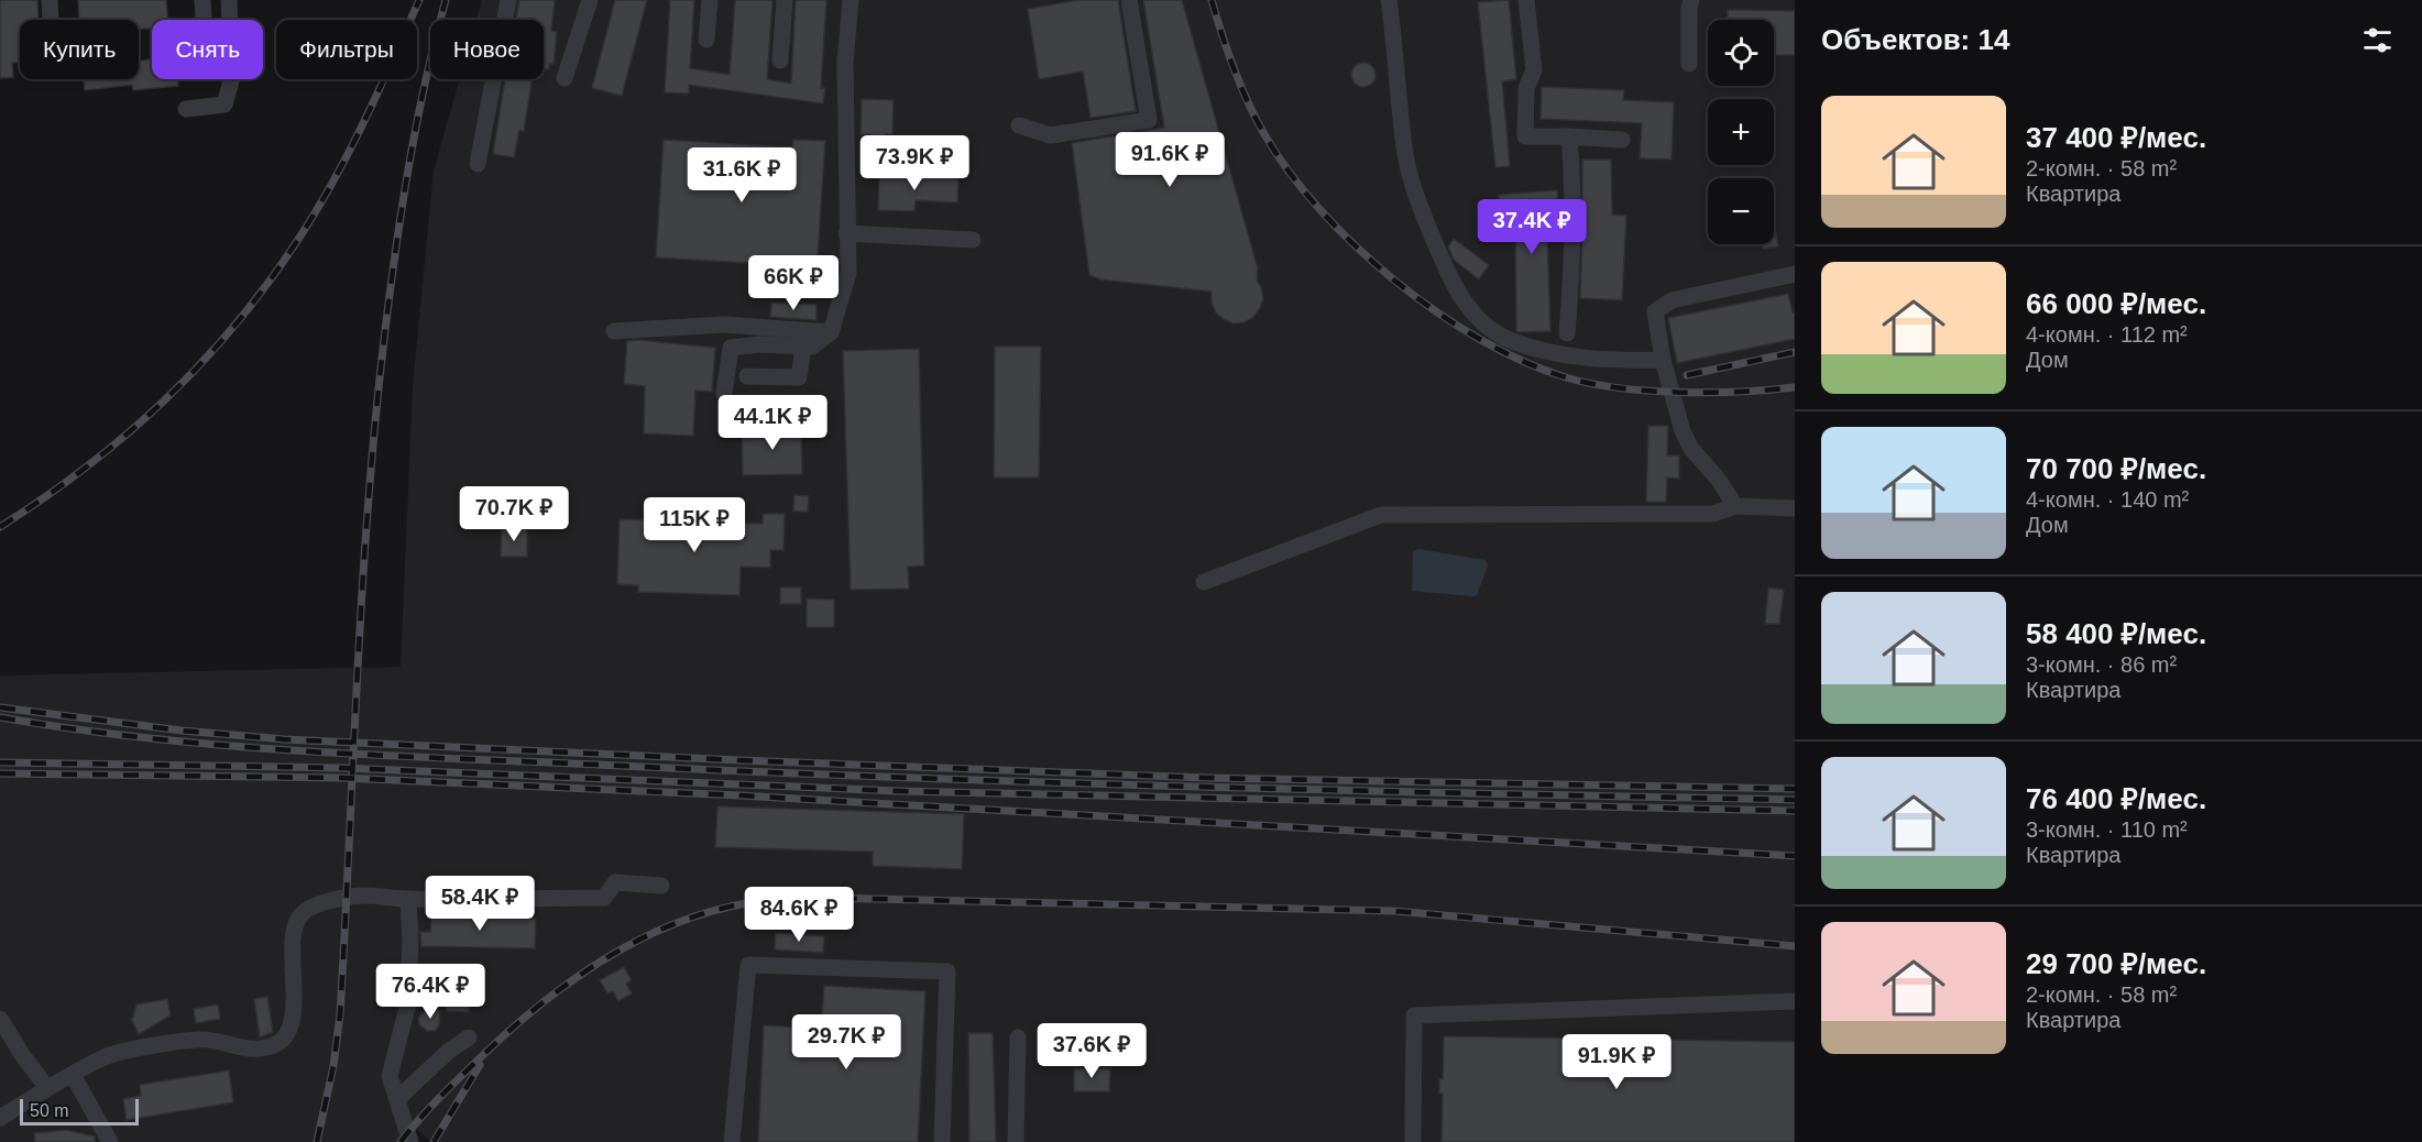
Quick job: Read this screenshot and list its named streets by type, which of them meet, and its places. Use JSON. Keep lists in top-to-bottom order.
{
  "scale_bar": "50 m",
  "page": {
    "heading": "Объектов: 14",
    "map_buttons": ["+", "−"],
    "chip": [
      "Купить",
      "Снять",
      "Фильтры",
      "Новое"
    ],
    "list": [
      {
        "name": "37 400 ₽/мес.",
        "note": "2-комн. · 58 m² · Квартира"
      },
      {
        "name": "66 000 ₽/мес.",
        "note": "4-комн. · 112 m² · Дом"
      },
      {
        "name": "70 700 ₽/мес.",
        "note": "4-комн. · 140 m² · Дом"
      },
      {
        "name": "58 400 ₽/мес.",
        "note": "3-комн. · 86 m² · Квартира"
      },
      {
        "name": "76 400 ₽/мес.",
        "note": "3-комн. · 110 m² · Квартира"
      },
      {
        "name": "29 700 ₽/мес.",
        "note": "2-комн. · 58 m² · Квартира"
      }
    ],
    "price": [
      "91.6K ₽",
      "73.9K ₽",
      "31.6K ₽",
      "37.4K ₽",
      "66K ₽",
      "44.1K ₽",
      "70.7K ₽",
      "115K ₽",
      "58.4K ₽",
      "84.6K ₽",
      "76.4K ₽",
      "29.7K ₽",
      "37.6K ₽",
      "91.9K ₽"
    ],
    "scale": "50 m"
  }
}
